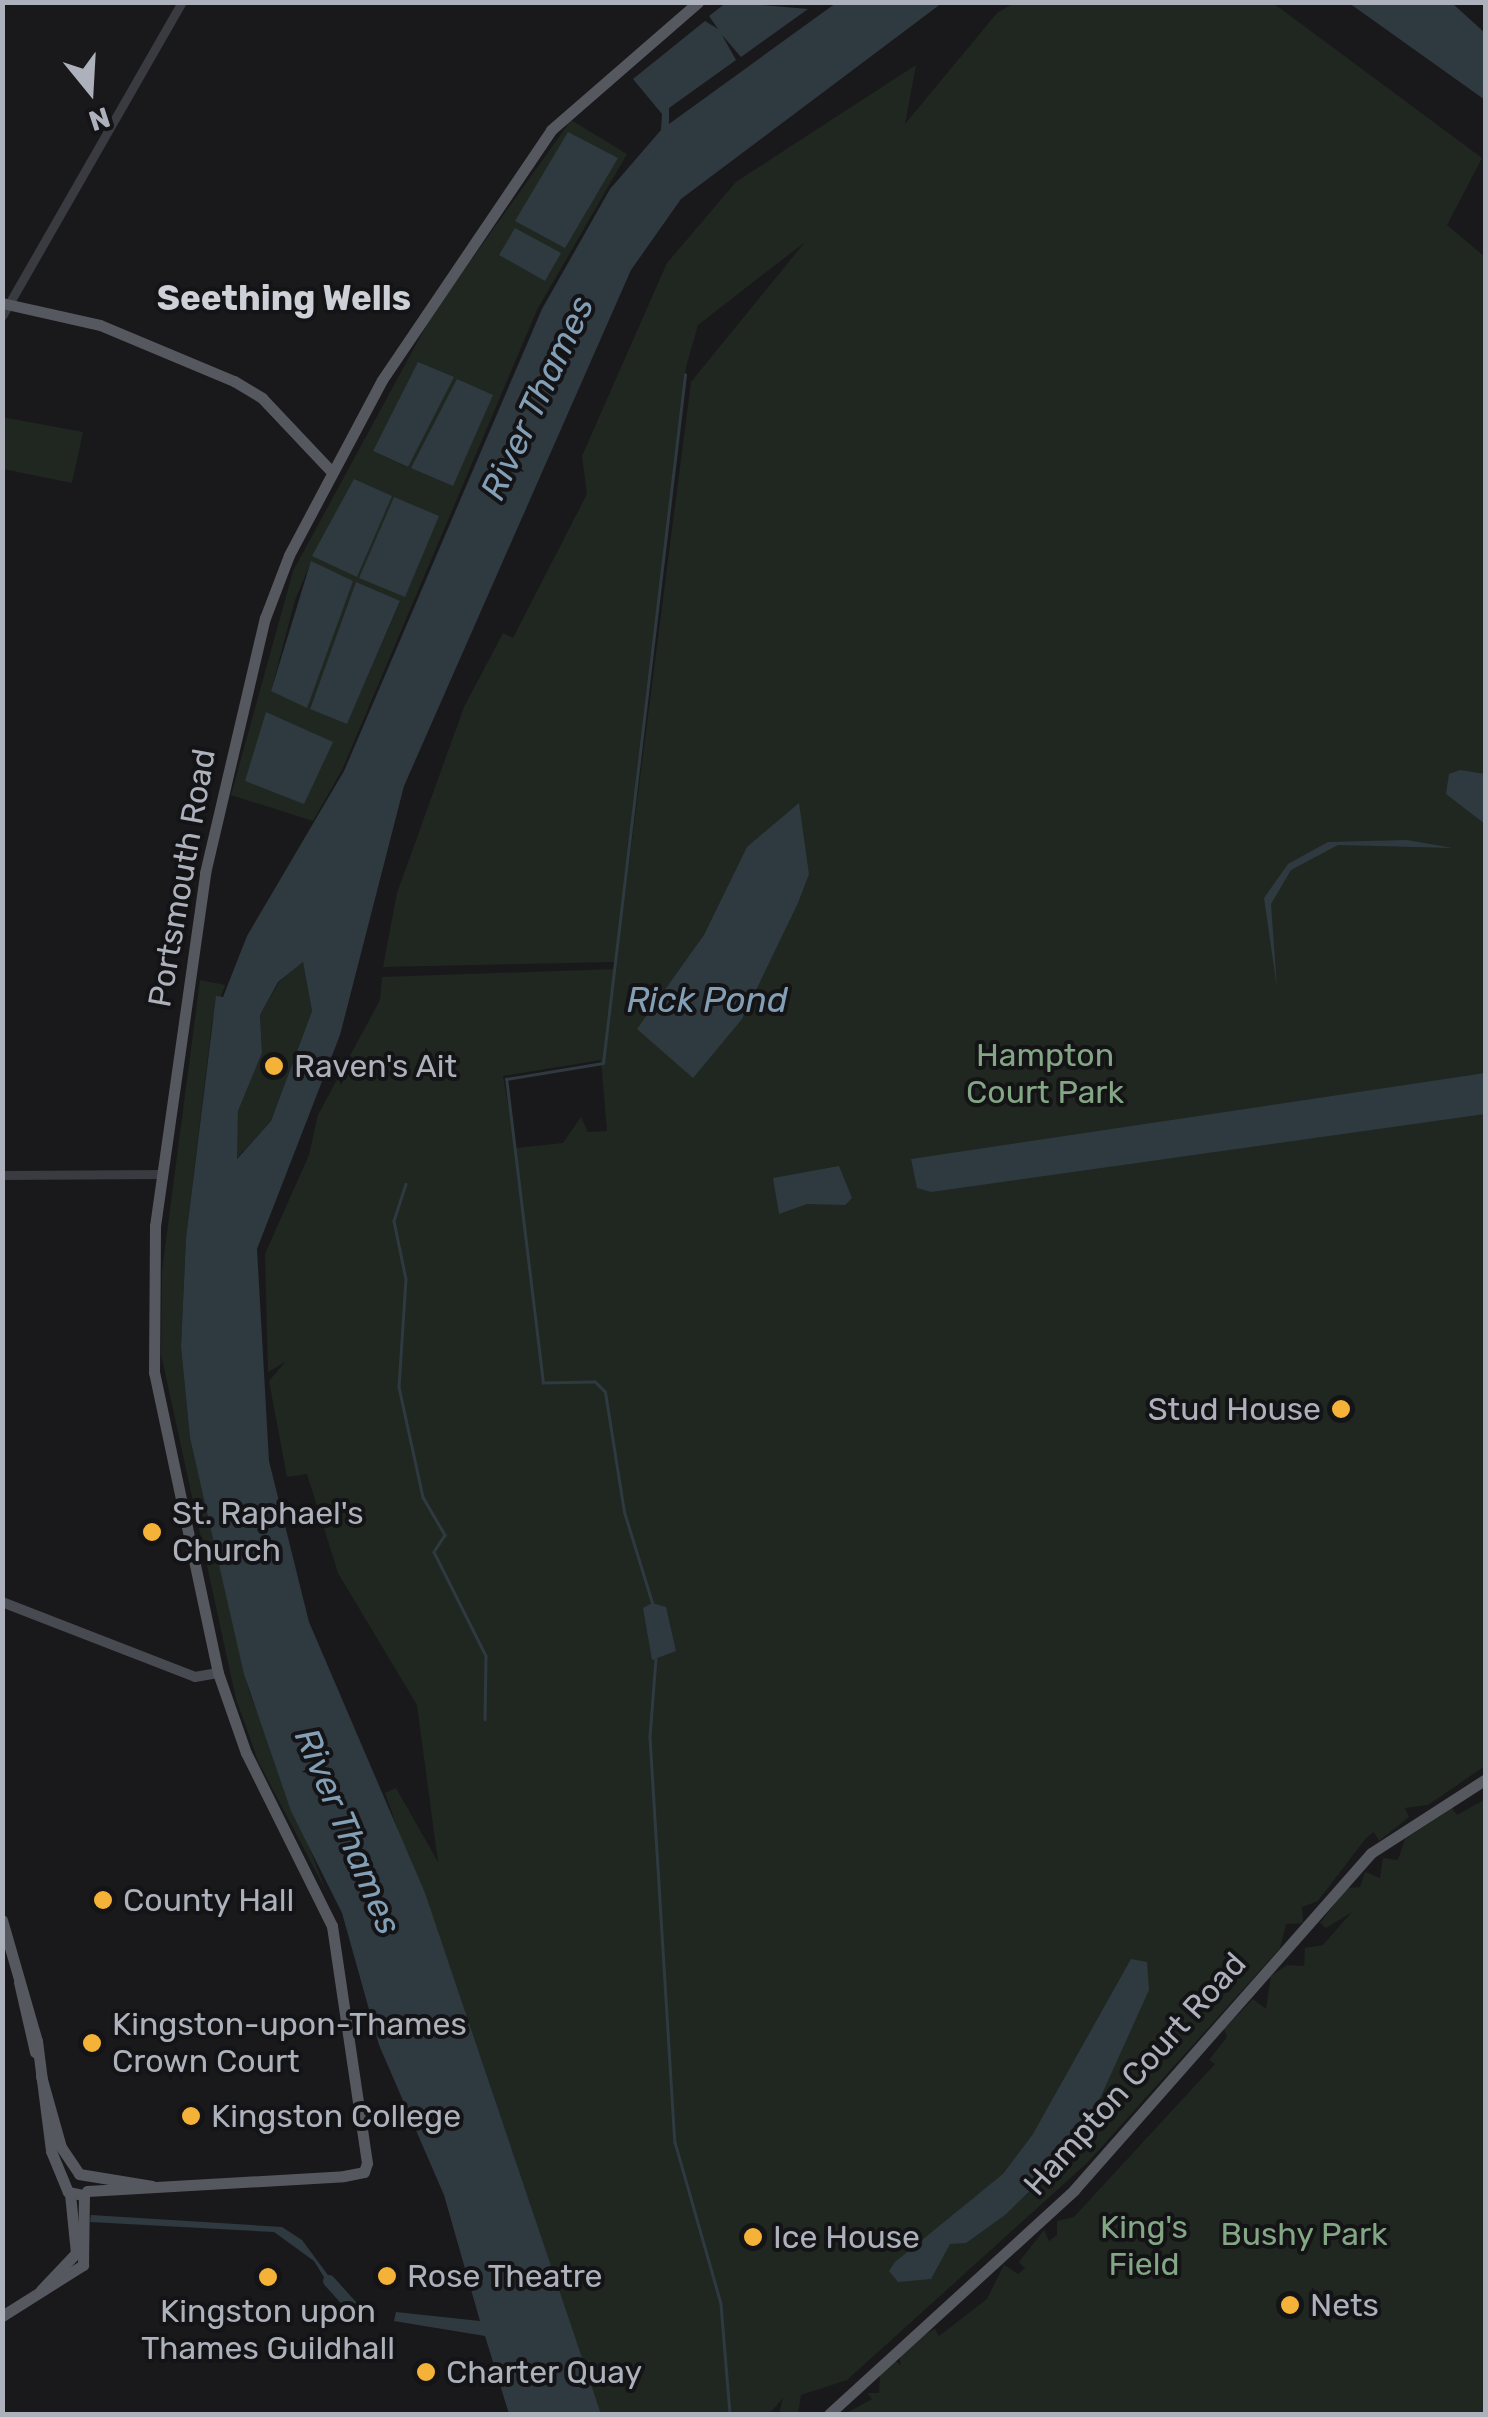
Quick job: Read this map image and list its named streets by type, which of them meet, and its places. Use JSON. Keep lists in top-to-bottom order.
{
  "streets": {
    "main road": ["Portsmouth Road", "Hampton Court Road"]
  },
  "districts": ["Seething Wells"],
  "water": ["River Thames", "Rick Pond"],
  "parks": ["Hampton Court Park", "King's Field", "Bushy Park"],
  "places": [
    "Raven's Ait",
    "Stud House",
    "St. Raphael's Church",
    "County Hall",
    "Kingston-upon-Thames Crown Court",
    "Kingston College",
    "Ice House",
    "Rose Theatre",
    "Kingston upon Thames Guildhall",
    "Nets",
    "Charter Quay"
  ],
  "north": "bottom"
}
